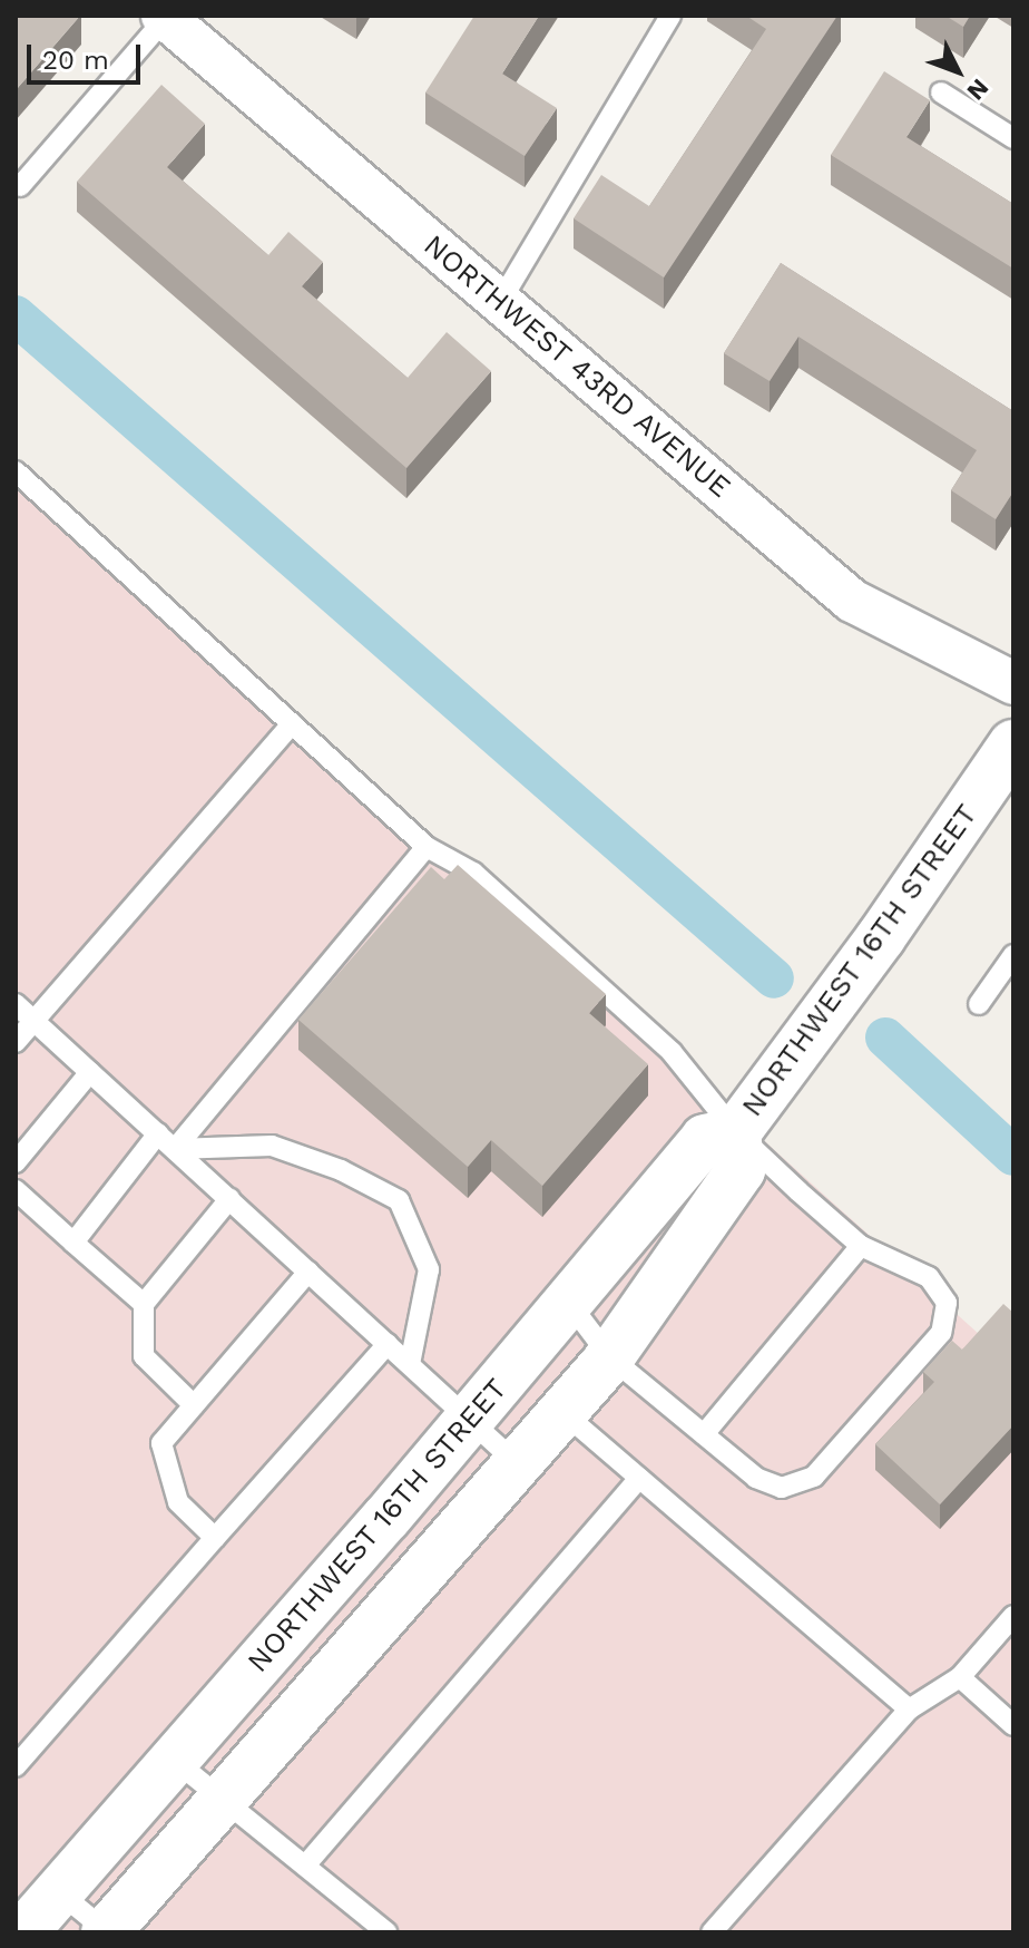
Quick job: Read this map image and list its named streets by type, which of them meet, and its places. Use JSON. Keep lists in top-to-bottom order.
{
  "streets": {
    "street": ["NORTHWEST 43RD AVENUE", "NORTHWEST 16TH STREET"]
  },
  "scale_bar": "20 m",
  "north": "bottom right"
}
